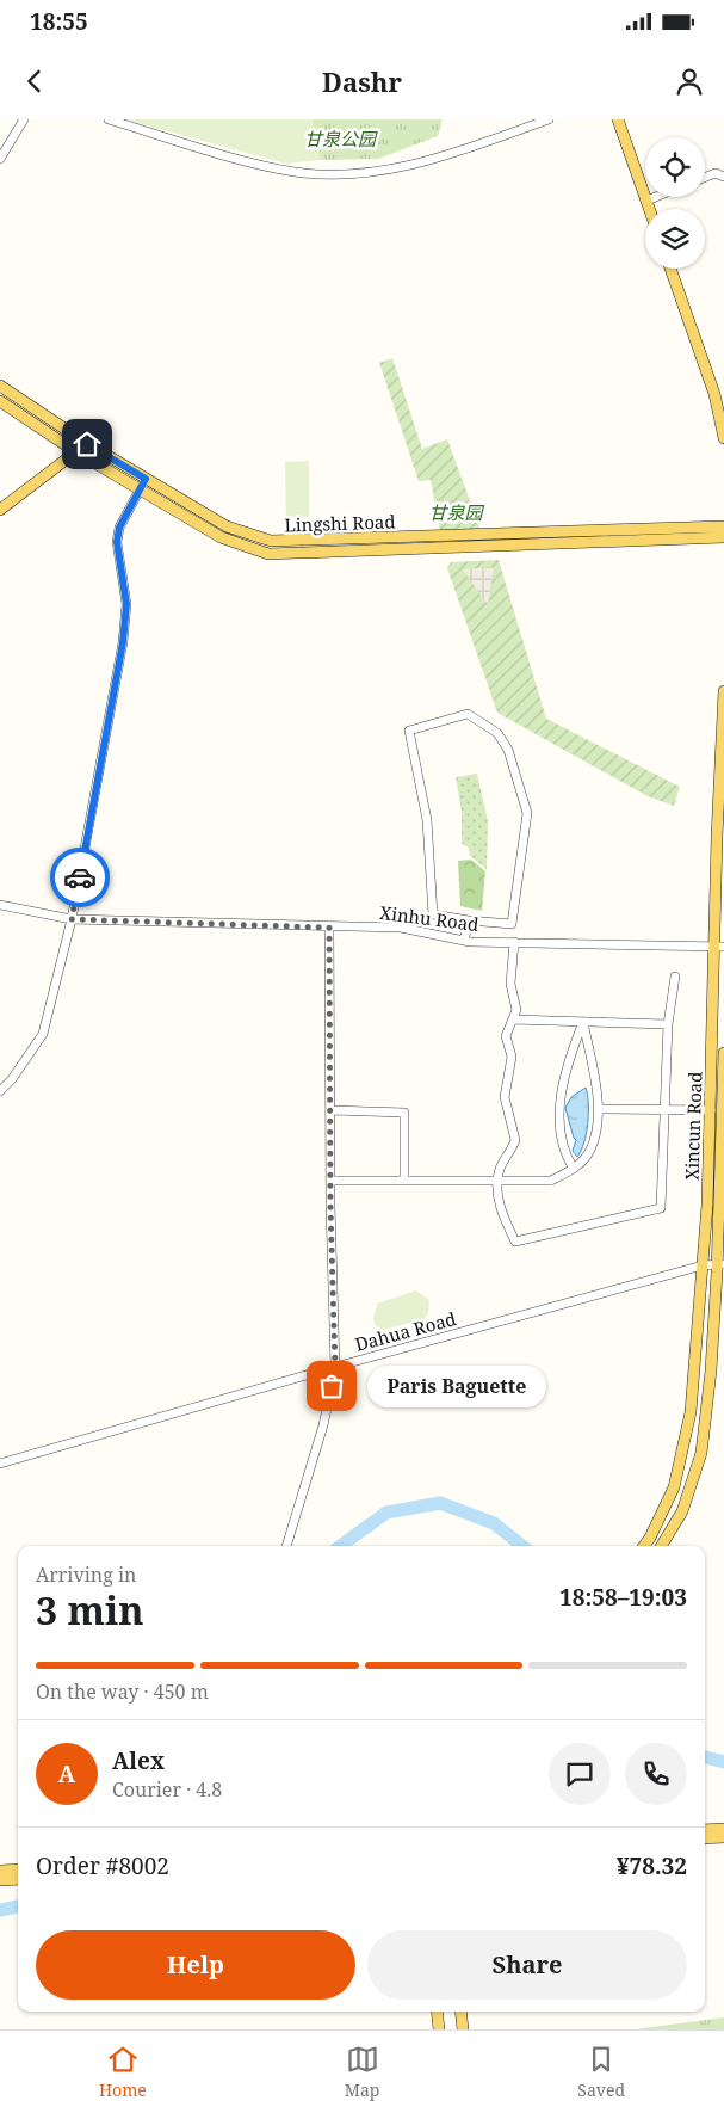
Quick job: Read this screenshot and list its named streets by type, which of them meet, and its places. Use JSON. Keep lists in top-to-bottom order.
{
  "streets": {
    "main road": ["Lingshi Road", "Xincun Road"],
    "street": ["Xinhu Road", "Dahua Road"]
  },
  "crossings": [
    ["Xinhu Road", "Xincun Road"],
    ["Xincun Road", "Dahua Road"]
  ],
  "parks": ["甘泉公园", "甘泉园"],
  "places": ["Paris Baguette"],
  "page": {
    "status": "18:55",
    "header": "Dashr",
    "bubble": "Paris Baguette",
    "heading": ["3 min", "Arriving in", "18:58–19:03"],
    "panel": [
      "Alex",
      "Courier · 4.8",
      "Order #8002",
      "¥78.32"
    ],
    "bar": "On the way · 450 m",
    "round": "A",
    "buttons": ["Help", "Share"],
    "tabs": ["Home", "Map", "Saved"]
  }
}
